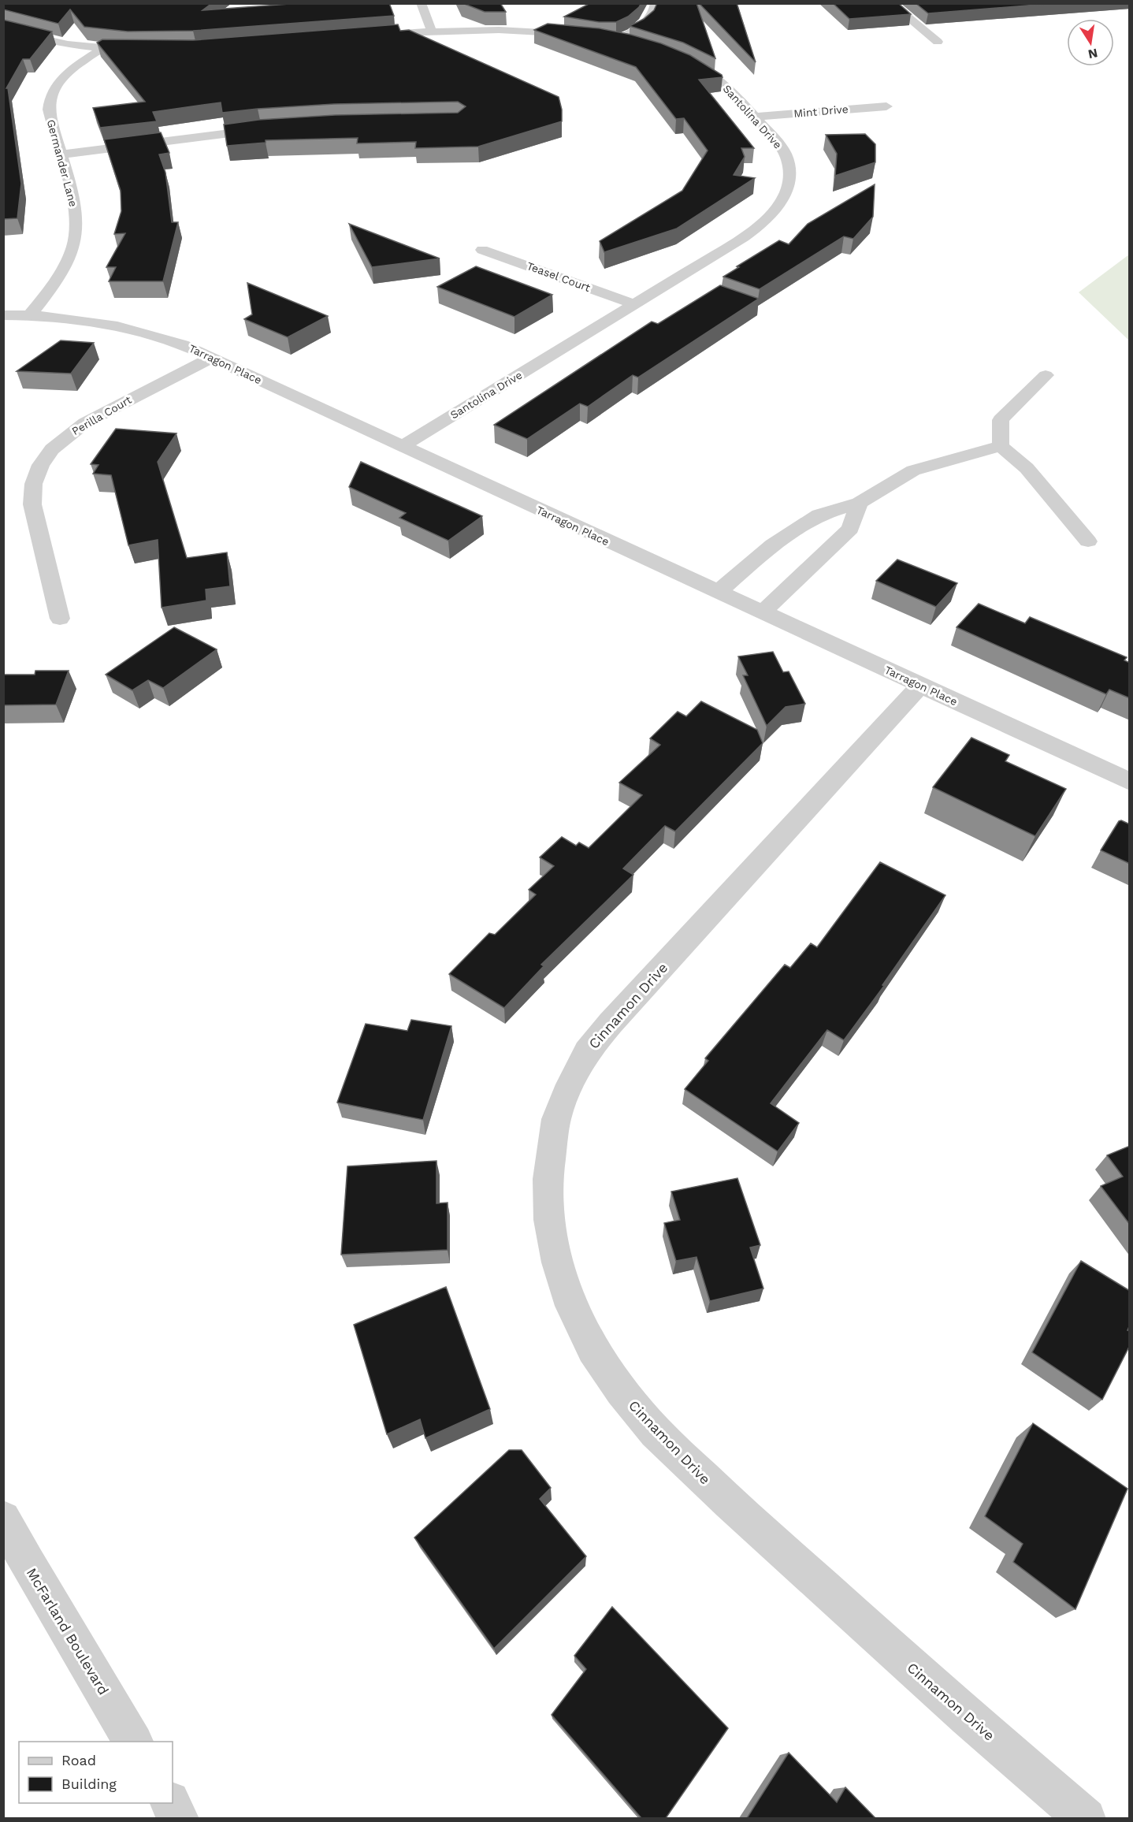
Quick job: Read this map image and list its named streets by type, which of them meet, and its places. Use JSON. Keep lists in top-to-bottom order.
{
  "streets": {
    "street": [
      "Mint Drive",
      "Santolina Drive",
      "Germander Lane",
      "Teasel Court",
      "Tarragon Place",
      "Perilla Court",
      "Cinnamon Drive",
      "McFarland Boulevard"
    ]
  },
  "crossings": [
    ["Mint Drive", "Santolina Drive"],
    ["Santolina Drive", "Teasel Court"],
    ["Santolina Drive", "Tarragon Place"],
    ["Germander Lane", "Tarragon Place"],
    ["Tarragon Place", "Perilla Court"],
    ["Tarragon Place", "Cinnamon Drive"]
  ],
  "legend": ["Road", "Building"],
  "north": "bottom"
}
